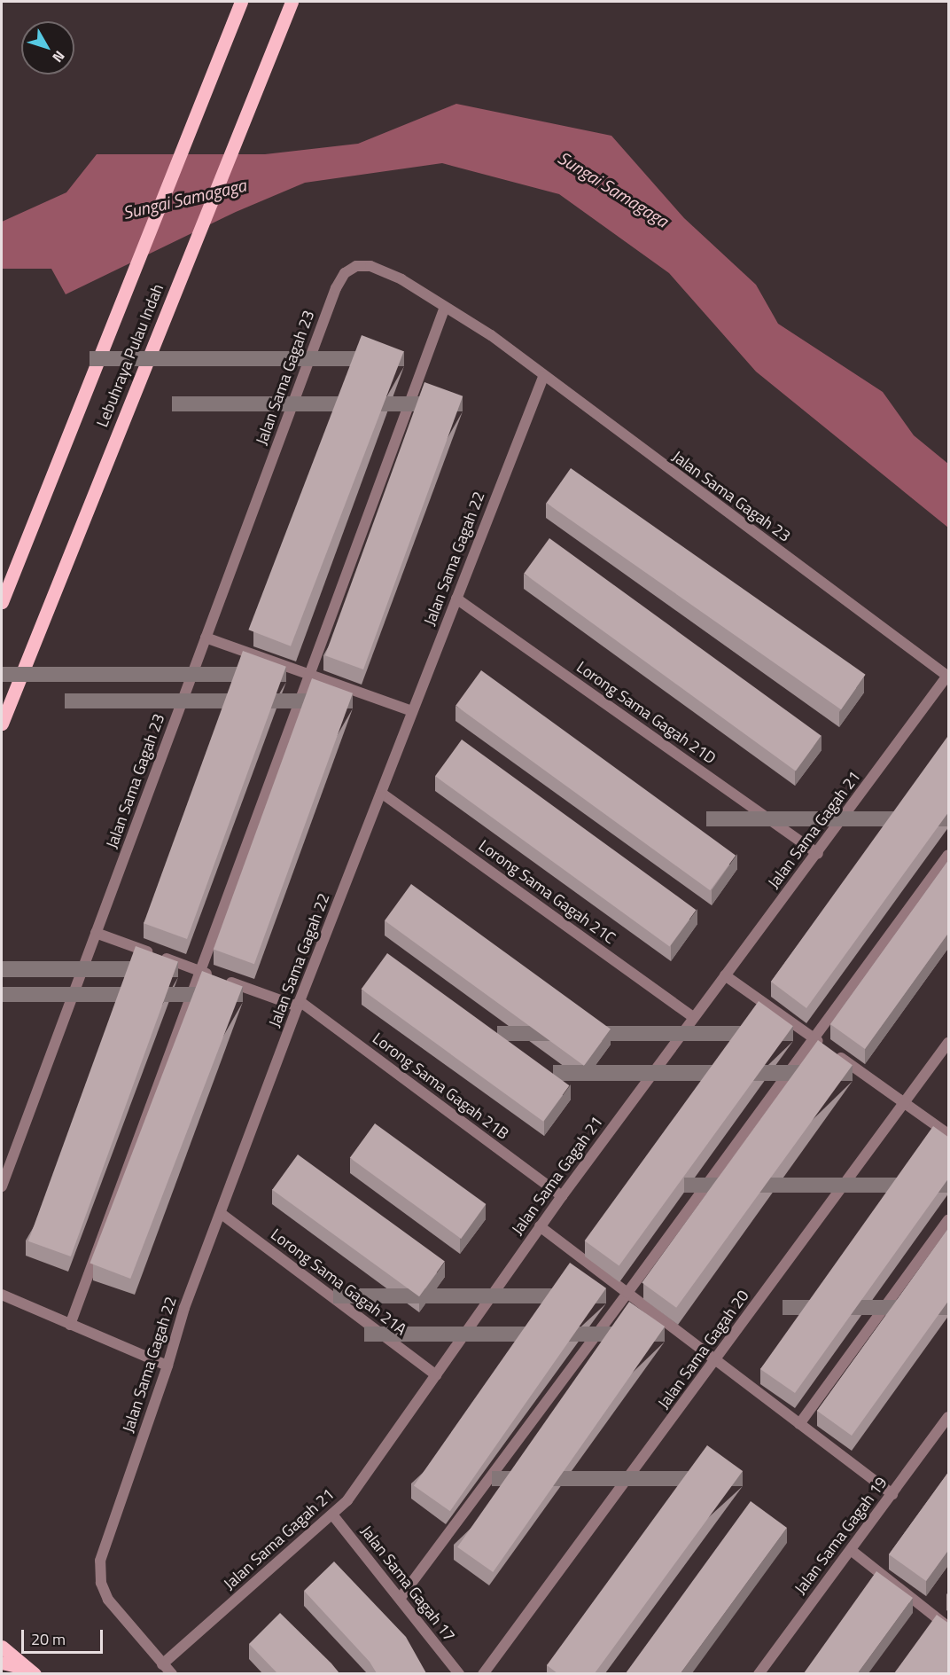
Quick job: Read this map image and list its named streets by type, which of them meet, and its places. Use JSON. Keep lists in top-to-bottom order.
{
  "streets": {
    "main road": ["Lebuhraya Pulau Indah"],
    "street": [
      "Jalan Sama Gagah 23",
      "Jalan Sama Gagah 22",
      "Lorong Sama Gagah 21D",
      "Jalan Sama Gagah 21",
      "Lorong Sama Gagah 21C",
      "Lorong Sama Gagah 21B",
      "Lorong Sama Gagah 21A",
      "Jalan Sama Gagah 20",
      "Jalan Sama Gagah 19",
      "Jalan Sama Gagah 17"
    ]
  },
  "crossings": [
    ["Jalan Sama Gagah 23", "Jalan Sama Gagah 22"],
    ["Jalan Sama Gagah 23", "Jalan Sama Gagah 21"],
    ["Jalan Sama Gagah 23", "Lorong Sama Gagah 21B"],
    ["Jalan Sama Gagah 22", "Lorong Sama Gagah 21D"],
    ["Jalan Sama Gagah 22", "Jalan Sama Gagah 21"],
    ["Jalan Sama Gagah 22", "Lorong Sama Gagah 21C"],
    ["Jalan Sama Gagah 22", "Lorong Sama Gagah 21B"],
    ["Jalan Sama Gagah 22", "Lorong Sama Gagah 21A"],
    ["Lorong Sama Gagah 21D", "Jalan Sama Gagah 21"],
    ["Jalan Sama Gagah 21", "Lorong Sama Gagah 21C"],
    ["Jalan Sama Gagah 21", "Lorong Sama Gagah 21B"],
    ["Jalan Sama Gagah 21", "Lorong Sama Gagah 21A"],
    ["Jalan Sama Gagah 21", "Jalan Sama Gagah 17"]
  ],
  "water": ["Sungai Samagaga"],
  "scale_bar": "20 m",
  "north": "bottom right"
}
